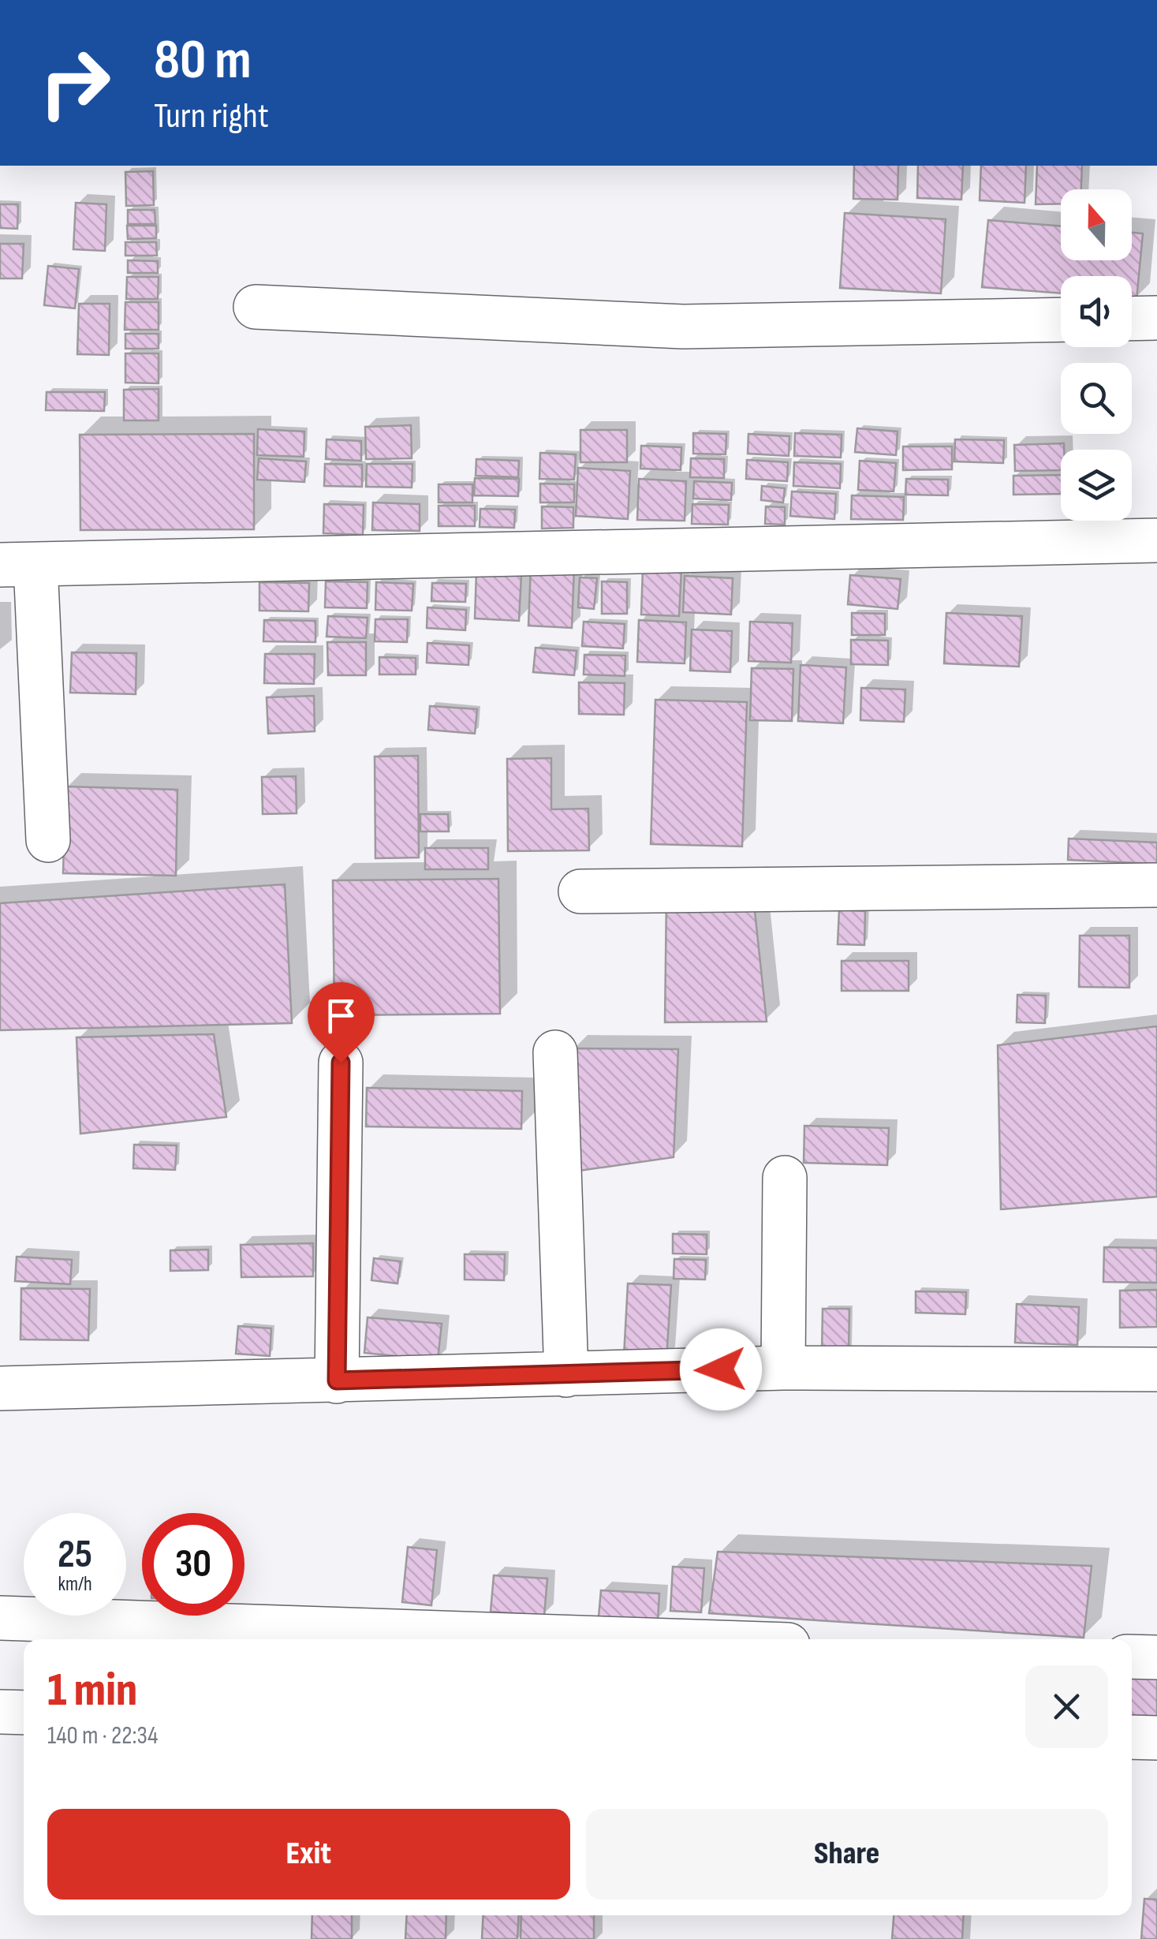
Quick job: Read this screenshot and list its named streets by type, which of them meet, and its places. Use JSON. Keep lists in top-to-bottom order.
{
  "north": "top",
  "page": {
    "turn": ["80 m", "Turn right"],
    "speed": "25 km/h",
    "limit": "30",
    "heading": ["1 min", "140 m · 22:34"],
    "buttons": ["Exit", "Share"]
  }
}
